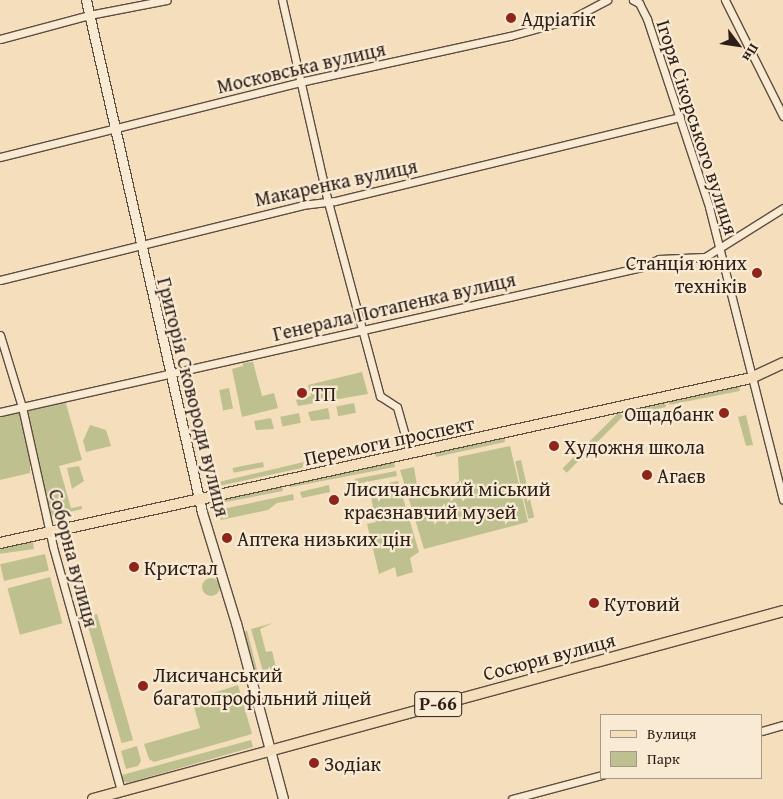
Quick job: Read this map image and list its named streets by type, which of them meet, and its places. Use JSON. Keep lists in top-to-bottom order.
{
  "streets": {
    "main road": ["Перемоги проспект", "Сосюри вулиця", "Р-66"],
    "street": [
      "Московська вулиця",
      "Ігоря Сікорського вулиця",
      "Макаренка вулиця",
      "Генерала Потапенка вулиця",
      "Григорія Сковороди вулиця",
      "Соборна вулиця"
    ]
  },
  "crossings": [
    ["Московська вулиця", "Григорія Сковороди вулиця"],
    ["Ігоря Сікорського вулиця", "Макаренка вулиця"],
    ["Ігоря Сікорського вулиця", "Генерала Потапенка вулиця"],
    ["Ігоря Сікорського вулиця", "Перемоги проспект"],
    ["Макаренка вулиця", "Григорія Сковороди вулиця"],
    ["Генерала Потапенка вулиця", "Григорія Сковороди вулиця"],
    ["Генерала Потапенка вулиця", "Соборна вулиця"],
    ["Григорія Сковороди вулиця", "Перемоги проспект"],
    ["Григорія Сковороди вулиця", "Сосюри вулиця"],
    ["Перемоги проспект", "Соборна вулиця"],
    ["Соборна вулиця", "Сосюри вулиця"]
  ],
  "places": [
    "Адріатік",
    "Станція юних техніків",
    "ТП",
    "Ощадбанк",
    "Художня школа",
    "Агаєв",
    "Лисичанський міський краєзнавчий музей",
    "Аптека низьких цін",
    "Кристал",
    "Кутовий",
    "Лисичанський багатопрофільний ліцей",
    "Зодіак"
  ],
  "legend": ["Вулиця", "Парк"],
  "north": "bottom right"
}
